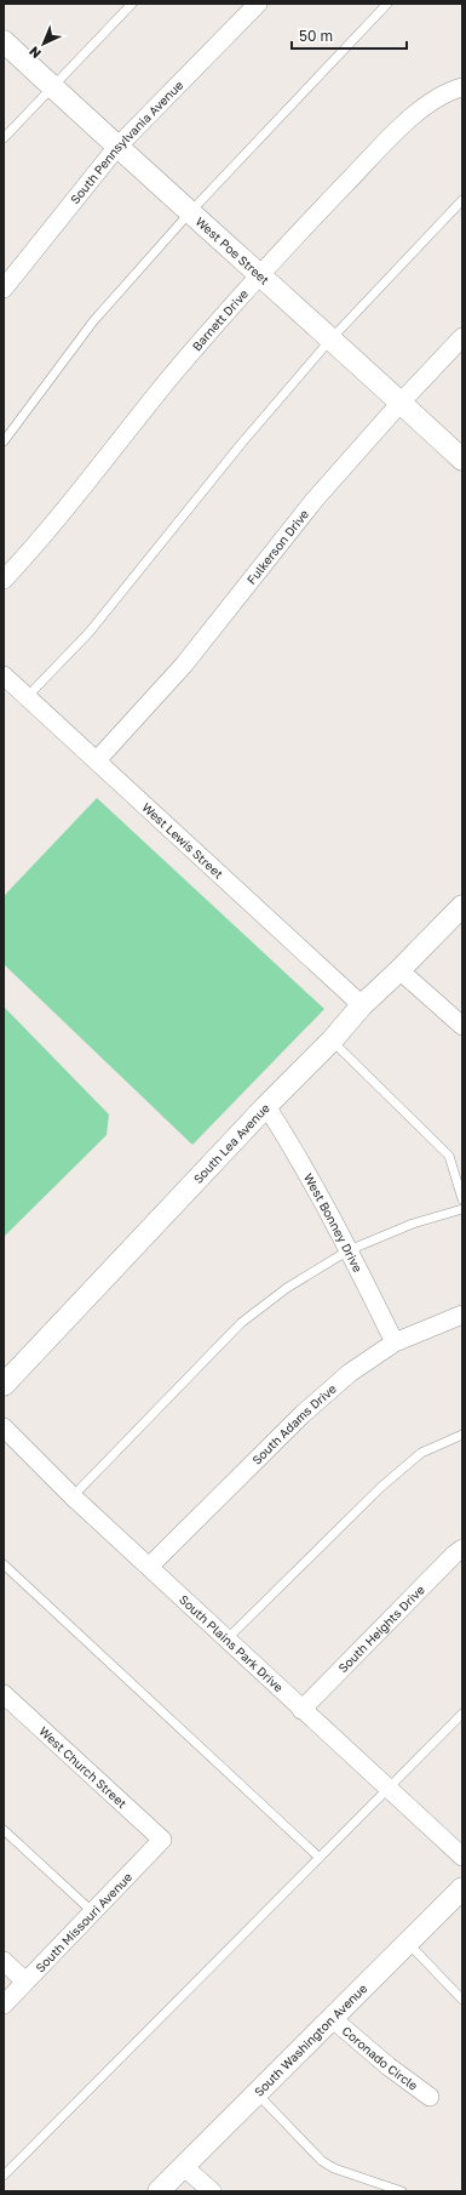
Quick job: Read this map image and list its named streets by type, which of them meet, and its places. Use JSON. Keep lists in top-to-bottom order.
{
  "streets": {
    "street": [
      "South Pennsylvania Avenue",
      "West Poe Street",
      "Barnett Drive",
      "Fulkerson Drive",
      "West Lewis Street",
      "South Lea Avenue",
      "West Bonney Drive",
      "South Adams Drive",
      "South Heights Drive",
      "South Plains Park Drive",
      "West Church Street",
      "South Missouri Avenue",
      "South Washington Avenue",
      "Coronado Circle"
    ]
  },
  "crossings": [
    ["South Pennsylvania Avenue", "West Poe Street"],
    ["West Poe Street", "Barnett Drive"],
    ["West Poe Street", "Fulkerson Drive"],
    ["Fulkerson Drive", "West Lewis Street"],
    ["West Lewis Street", "South Lea Avenue"],
    ["South Lea Avenue", "West Bonney Drive"],
    ["West Bonney Drive", "South Adams Drive"],
    ["South Adams Drive", "South Plains Park Drive"],
    ["South Heights Drive", "South Plains Park Drive"],
    ["West Church Street", "South Missouri Avenue"],
    ["South Washington Avenue", "Coronado Circle"]
  ],
  "scale_bar": "50 m",
  "north": "bottom left"
}
